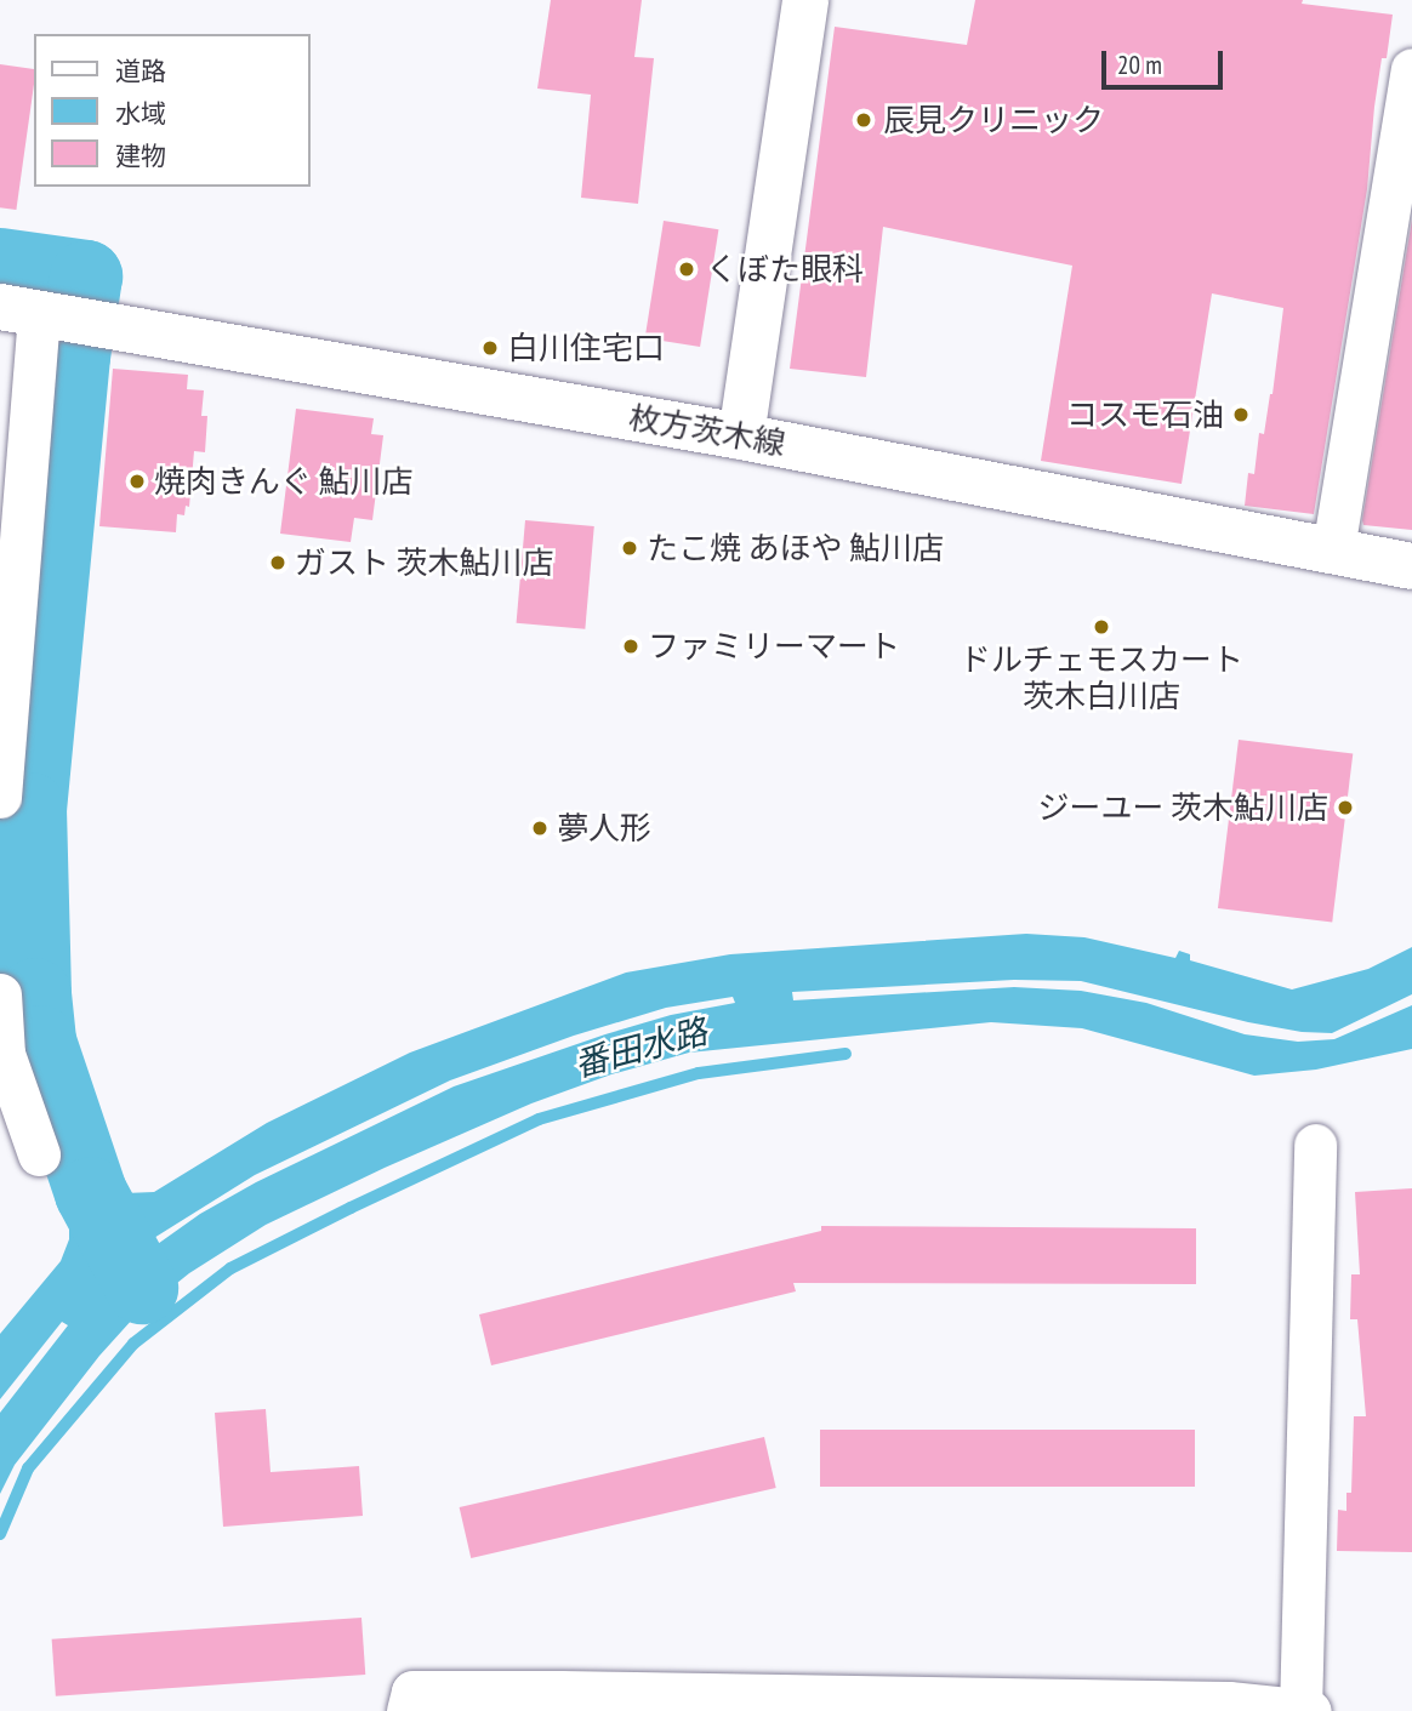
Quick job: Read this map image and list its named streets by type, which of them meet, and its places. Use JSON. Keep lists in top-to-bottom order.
{
  "streets": {
    "main road": ["枚方茨木線"]
  },
  "water": ["番田水路"],
  "places": [
    "辰見クリニック",
    "くぼた眼科",
    "白川住宅口",
    "コスモ石油",
    "焼肉きんぐ 鮎川店",
    "たこ焼 あほや 鮎川店",
    "ガスト 茨木鮎川店",
    "ドルチェモスカート 茨木白川店",
    "ファミリーマート",
    "ジーユー 茨木鮎川店",
    "夢人形"
  ],
  "legend": ["道路", "水域", "建物"],
  "scale_bar": "20 m"
}
